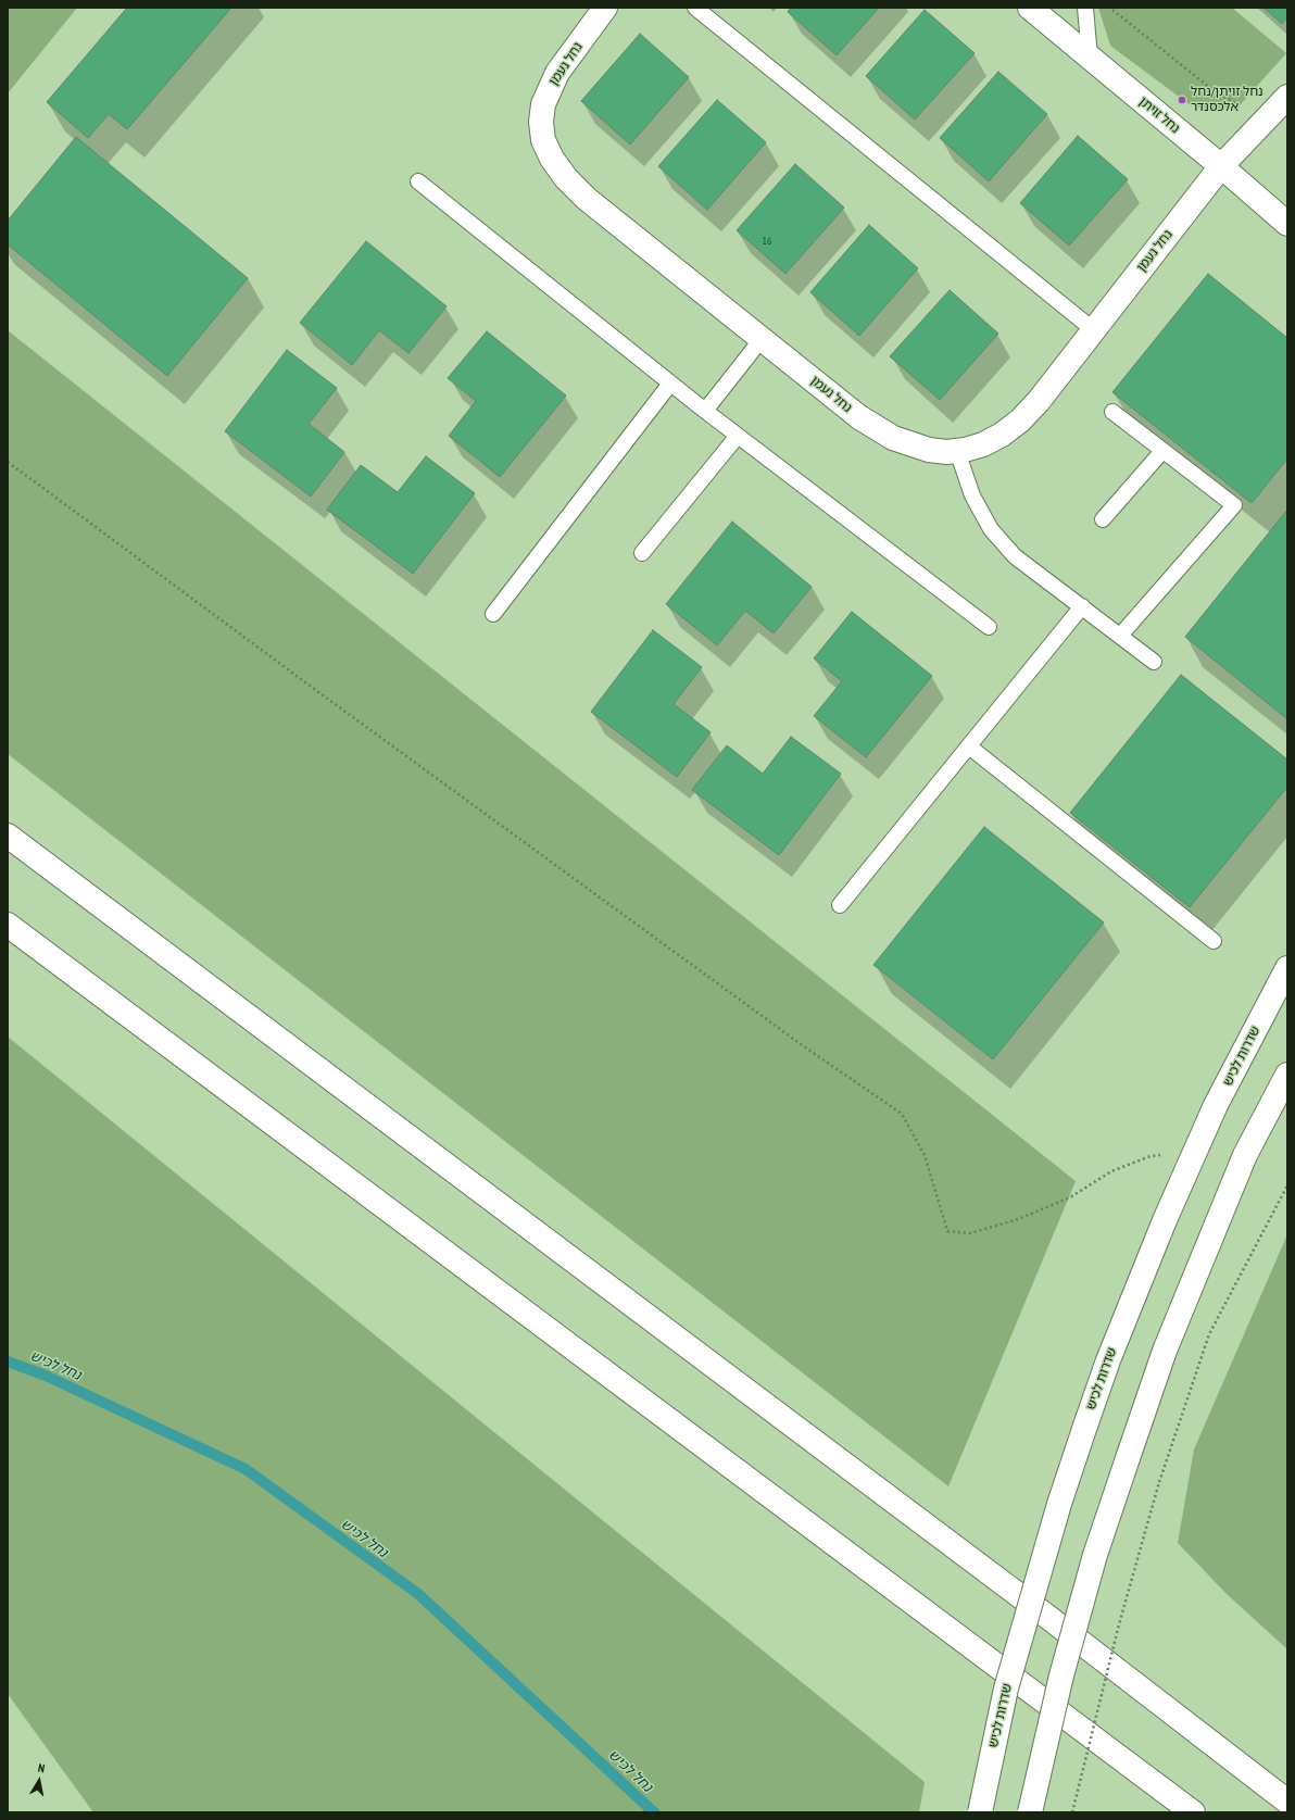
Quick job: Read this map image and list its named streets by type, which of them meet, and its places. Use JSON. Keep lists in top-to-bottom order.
{
  "streets": {
    "main road": ["נחל נעמן", "נחל זויתן", "שדרות לכיש"]
  },
  "crossings": [
    ["נחל נעמן", "נחל זויתן"]
  ],
  "water": ["נחל לכיש"],
  "places": ["נחל זויתן/נחל אלכסנדר"],
  "house_numbers": ["16"],
  "north": "top"
}
